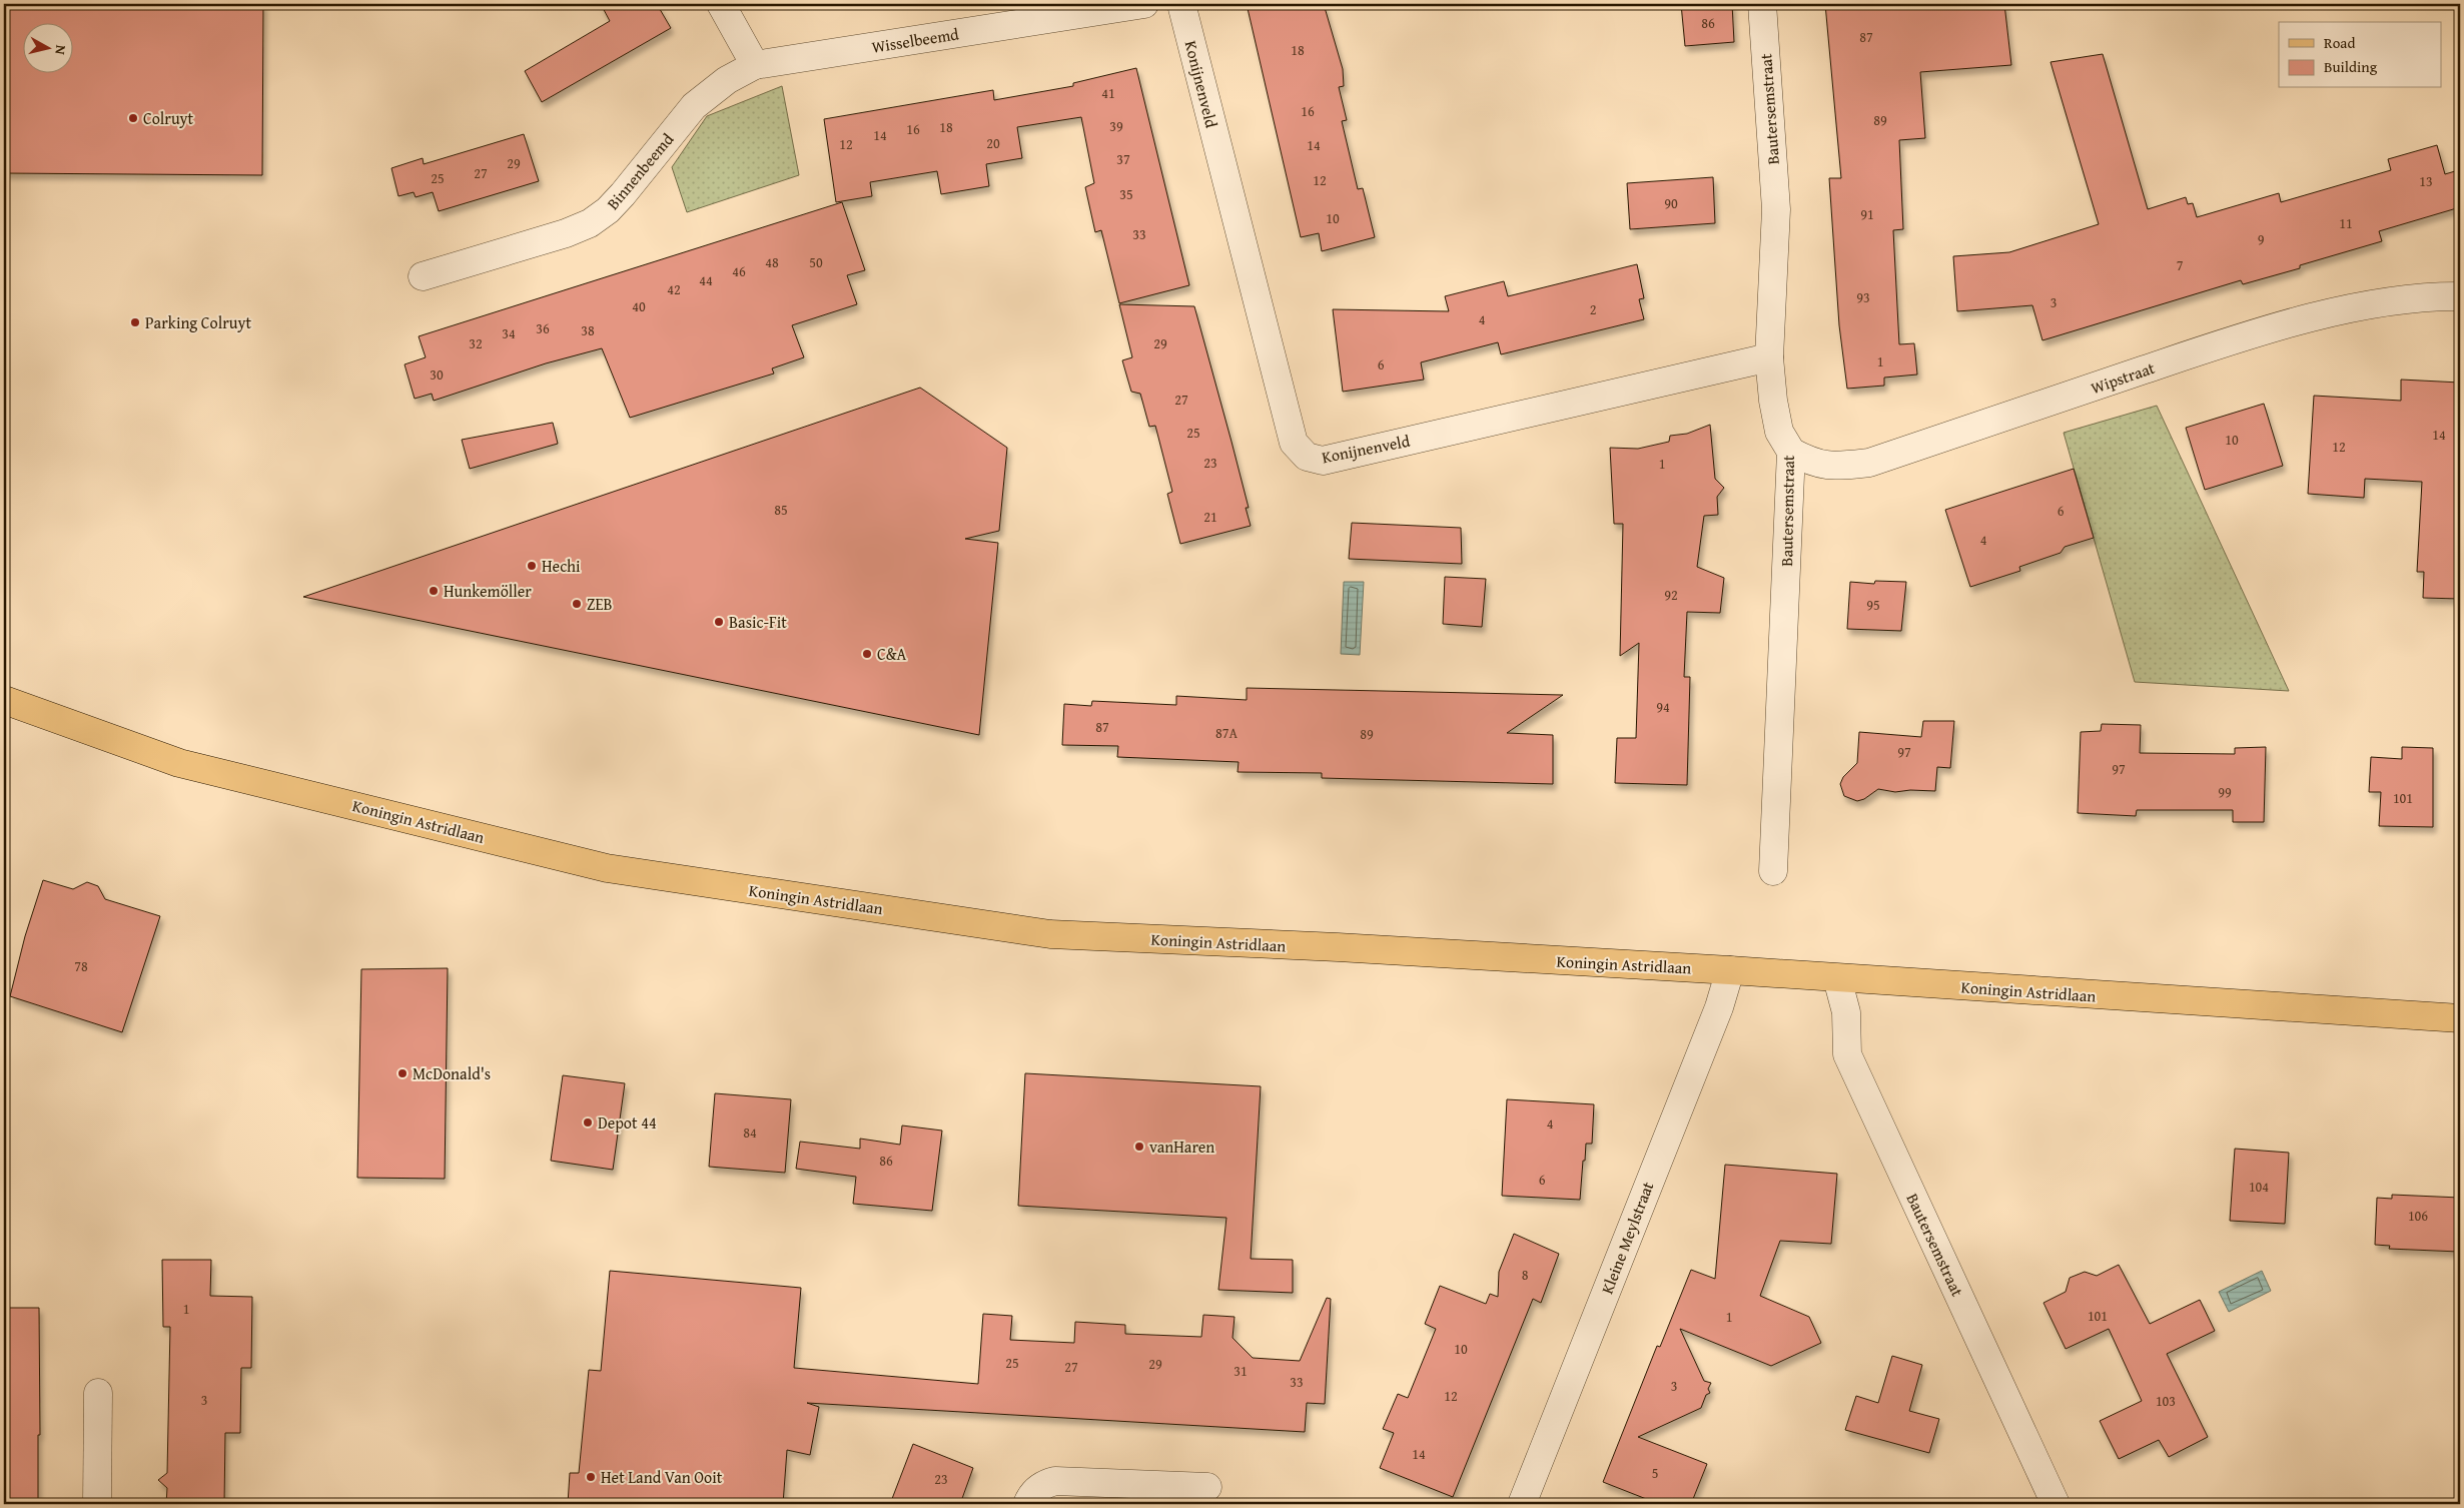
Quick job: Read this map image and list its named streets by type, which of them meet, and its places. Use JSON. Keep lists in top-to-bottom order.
{
  "streets": {
    "main road": ["Koningin Astridlaan"],
    "street": [
      "Wisselbeemd",
      "Konijnenveld",
      "Bautersemstraat",
      "Binnenbeemd",
      "Wipstraat",
      "Kleine Meylstraat"
    ]
  },
  "crossings": [
    ["Wisselbeemd", "Binnenbeemd"],
    ["Konijnenveld", "Bautersemstraat"],
    ["Bautersemstraat", "Wipstraat"],
    ["Bautersemstraat", "Koningin Astridlaan"],
    ["Koningin Astridlaan", "Kleine Meylstraat"]
  ],
  "places": [
    "Colruyt",
    "Parking Colruyt",
    "Hechi",
    "Hunkemöller",
    "ZEB",
    "Basic-Fit",
    "C&A",
    "McDonald's",
    "Depot 44",
    "vanHaren",
    "Het Land Van Ooit"
  ],
  "house_numbers": [
    "86",
    "87",
    "18",
    "41",
    "16",
    "89",
    "39",
    "18",
    "16",
    "14",
    "20",
    "12",
    "14",
    "37",
    "29",
    "27",
    "25",
    "12",
    "13",
    "35",
    "90",
    "91",
    "10",
    "11",
    "33",
    "9",
    "48",
    "50",
    "7",
    "46",
    "44",
    "42",
    "93",
    "3",
    "40",
    "2",
    "4",
    "36",
    "38",
    "34",
    "32",
    "29",
    "1",
    "6",
    "30",
    "27",
    "25",
    "14",
    "10",
    "12",
    "23",
    "1",
    "85",
    "6",
    "21",
    "4",
    "92",
    "95",
    "94",
    "87",
    "87A",
    "89",
    "97",
    "97",
    "99",
    "101",
    "78",
    "4",
    "84",
    "86",
    "6",
    "104",
    "106",
    "8",
    "1",
    "101",
    "1",
    "10",
    "25",
    "29",
    "27",
    "31",
    "33",
    "3",
    "12",
    "3",
    "103",
    "14",
    "5",
    "23"
  ],
  "legend": ["Road", "Building"],
  "north": "right"
}
